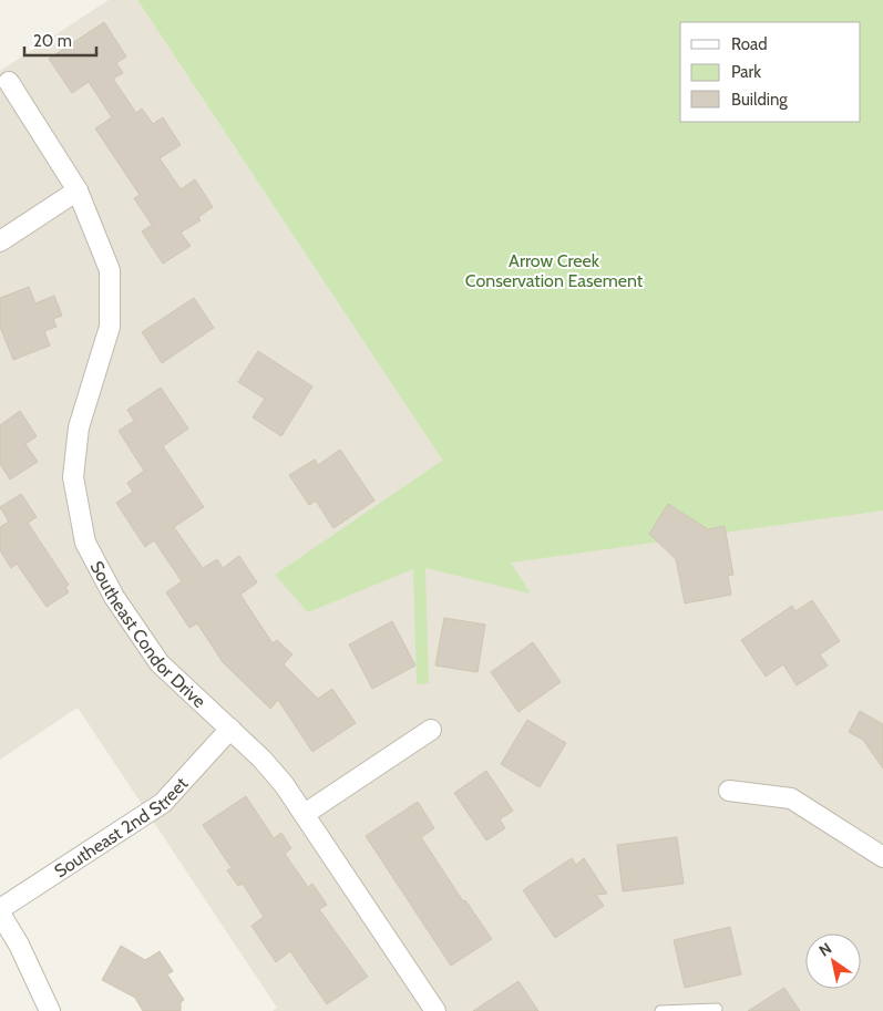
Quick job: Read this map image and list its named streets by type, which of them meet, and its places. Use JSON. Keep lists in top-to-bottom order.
{
  "streets": {
    "street": ["Southeast Condor Drive", "Southeast 2nd Street"]
  },
  "crossings": [
    ["Southeast Condor Drive", "Southeast 2nd Street"]
  ],
  "parks": ["Arrow Creek Conservation Easement"],
  "legend": ["Road", "Park", "Building"],
  "scale_bar": "20 m",
  "north": "top left"
}
